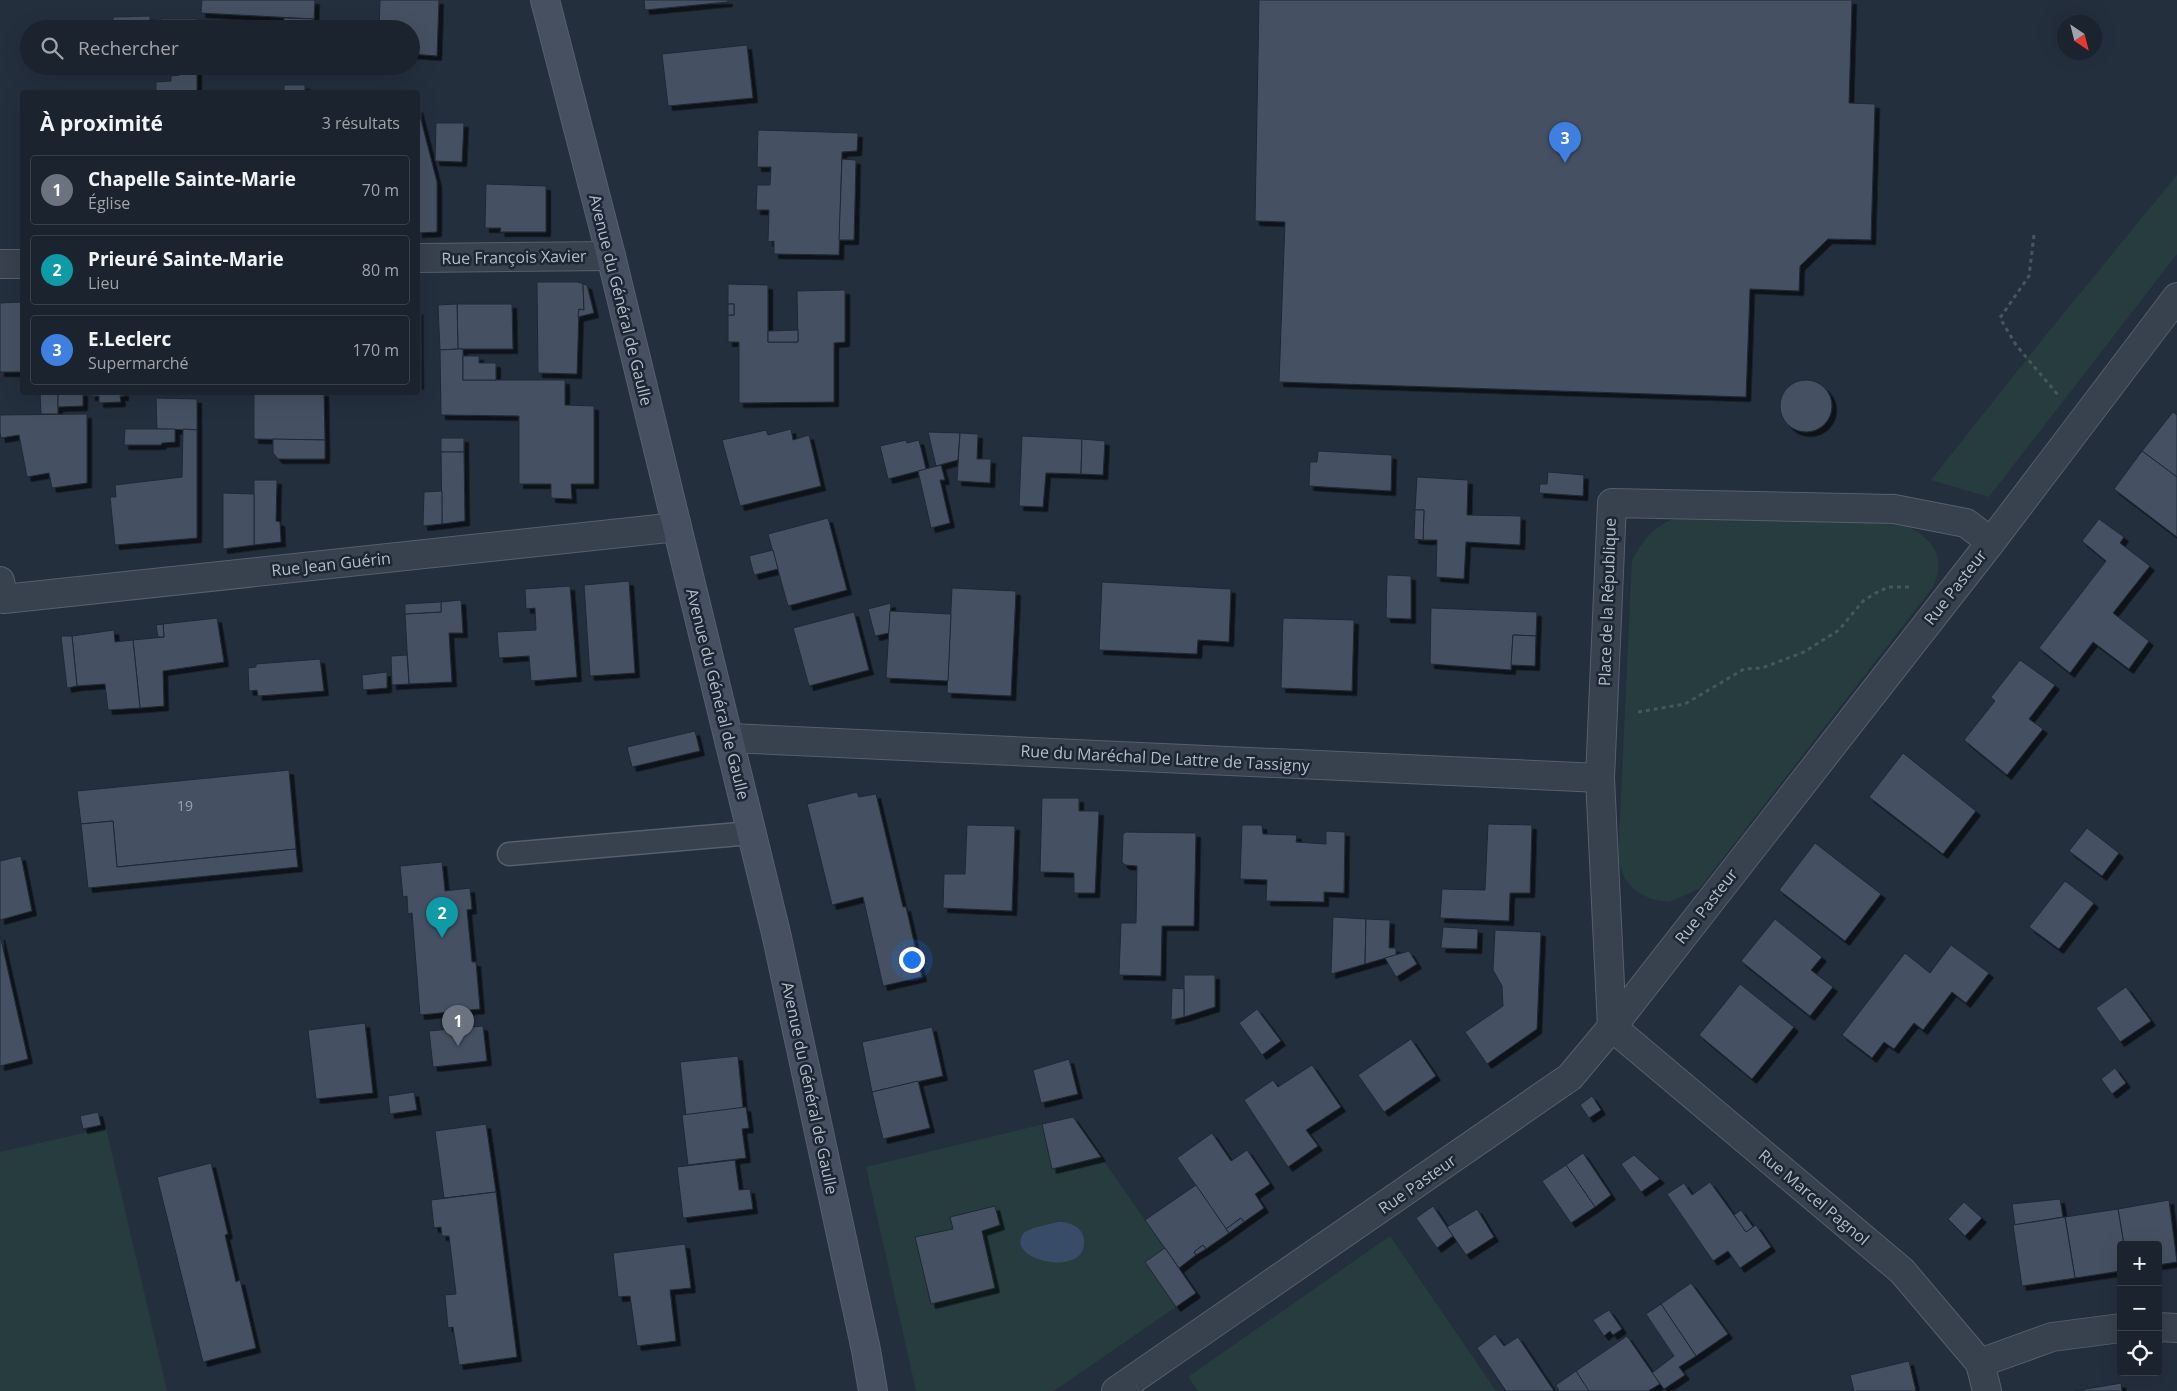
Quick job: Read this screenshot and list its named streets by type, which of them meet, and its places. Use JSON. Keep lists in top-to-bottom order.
{
  "streets": {
    "main road": ["Avenue du Général de Gaulle"],
    "street": [
      "Rue François Xavier",
      "Rue Jean Guérin",
      "Rue Pasteur",
      "Place de la République",
      "Rue du Maréchal De Lattre de Tassigny",
      "Rue Marcel Pagnol"
    ]
  },
  "crossings": [
    ["Rue François Xavier", "Avenue du Général de Gaulle"],
    ["Avenue du Général de Gaulle", "Rue Jean Guérin"],
    ["Avenue du Général de Gaulle", "Rue du Maréchal De Lattre de Tassigny"],
    ["Rue Pasteur", "Place de la République"],
    ["Rue Pasteur", "Rue Marcel Pagnol"],
    ["Place de la République", "Rue du Maréchal De Lattre de Tassigny"],
    ["Place de la République", "Rue Marcel Pagnol"]
  ],
  "house_numbers": ["19"],
  "north": "bottom right",
  "page": {
    "search": "Rechercher",
    "heading": ["À proximité", "3 résultats"],
    "pins": ["3", "2", "1"],
    "list": [
      {
        "mark": "1",
        "name": "Chapelle Sainte-Marie",
        "note": "Église",
        "value": "70 m"
      },
      {
        "mark": "2",
        "name": "Prieuré Sainte-Marie",
        "note": "Lieu",
        "value": "80 m"
      },
      {
        "mark": "3",
        "name": "E.Leclerc",
        "note": "Supermarché",
        "value": "170 m"
      }
    ],
    "map_buttons": ["+", "−"]
  }
}
